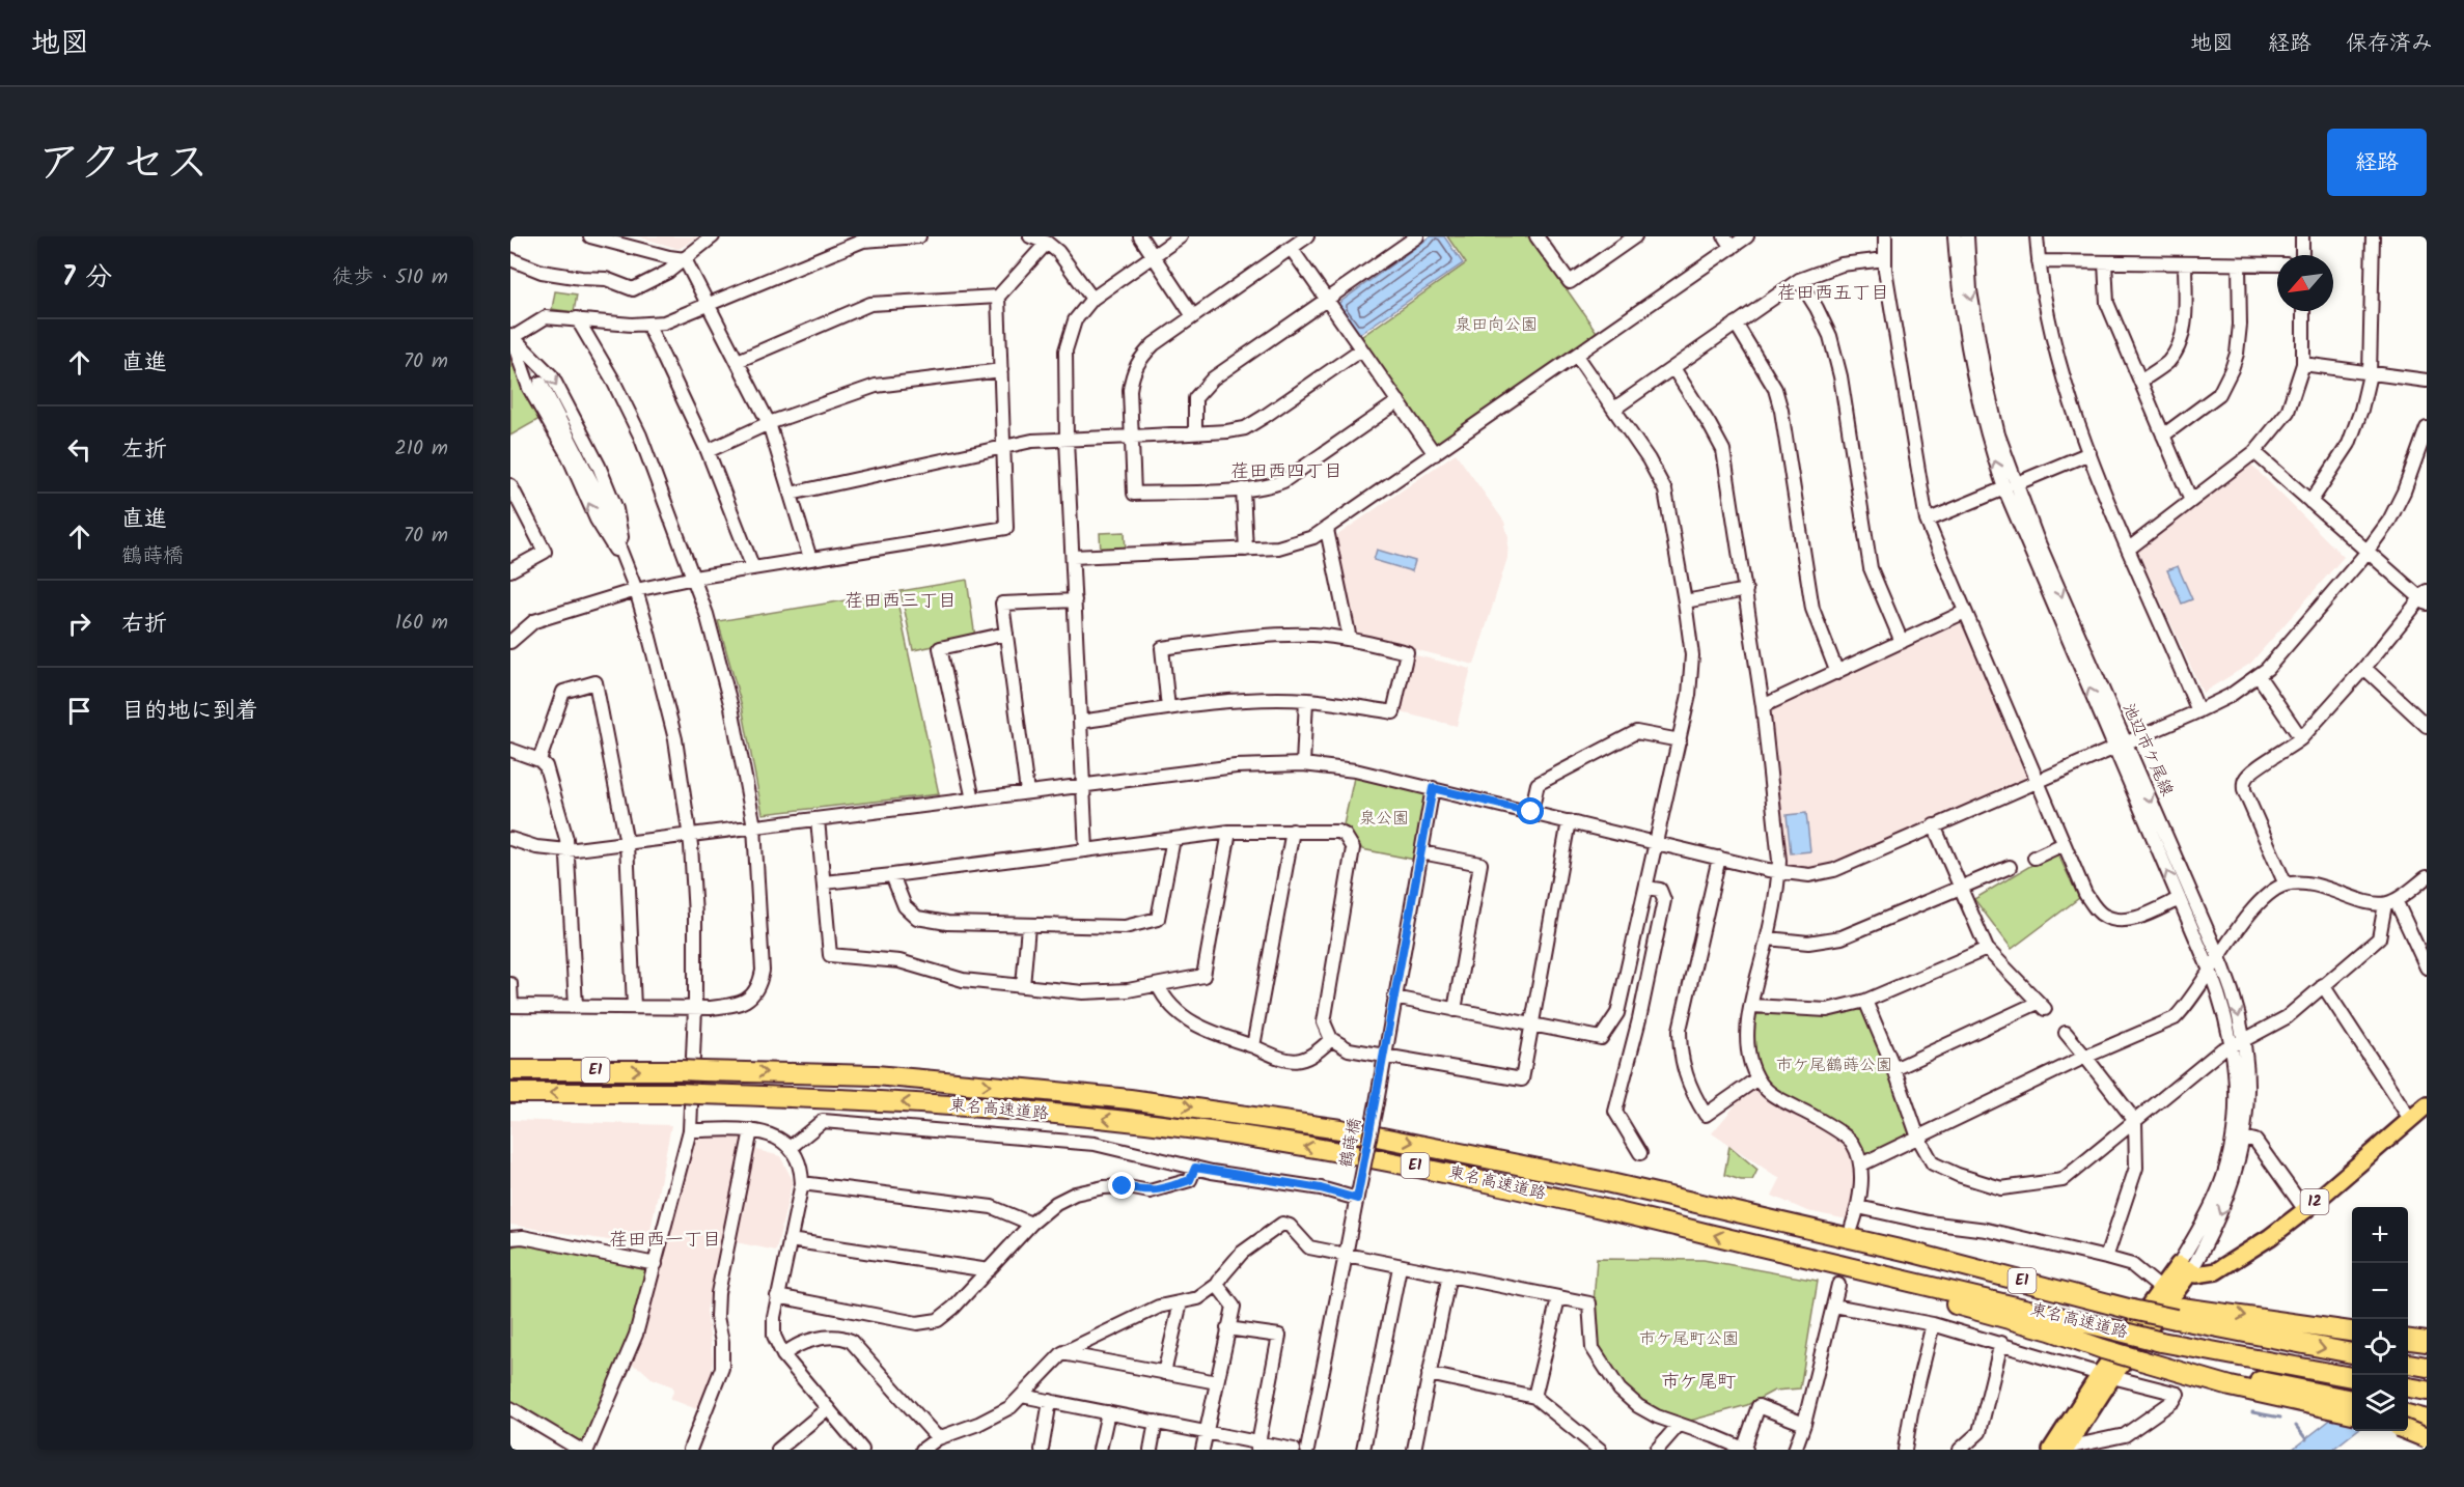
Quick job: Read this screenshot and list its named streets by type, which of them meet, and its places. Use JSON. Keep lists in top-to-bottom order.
{
  "streets": {
    "highway": ["E1", "東名高速道路"],
    "main road": ["12"],
    "street": ["池辺市ケ尾線", "鶴蒔橋"]
  },
  "crossings": [
    ["池辺市ケ尾線", "12"]
  ],
  "districts": [
    "荏田西五丁目",
    "荏田西四丁目",
    "荏田西三丁目",
    "荏田西一丁目",
    "市ケ尾町"
  ],
  "parks": [
    "泉田向公園",
    "泉公園",
    "市ケ尾鶴蒔公園",
    "市ケ尾町公園"
  ],
  "north": "bottom left",
  "page": {
    "header": "地図",
    "nav": ["地図", "経路", "保存済み"],
    "title": "アクセス",
    "buttons": "経路",
    "heading": ["7 分", "徒歩 · 510 m"],
    "list": [
      ["直進", "70 m"],
      ["左折", "210 m"],
      ["直進", "鶴蒔橋", "70 m"],
      ["右折", "160 m"],
      "目的地に到着"
    ],
    "map_buttons": ["+", "−"]
  }
}
